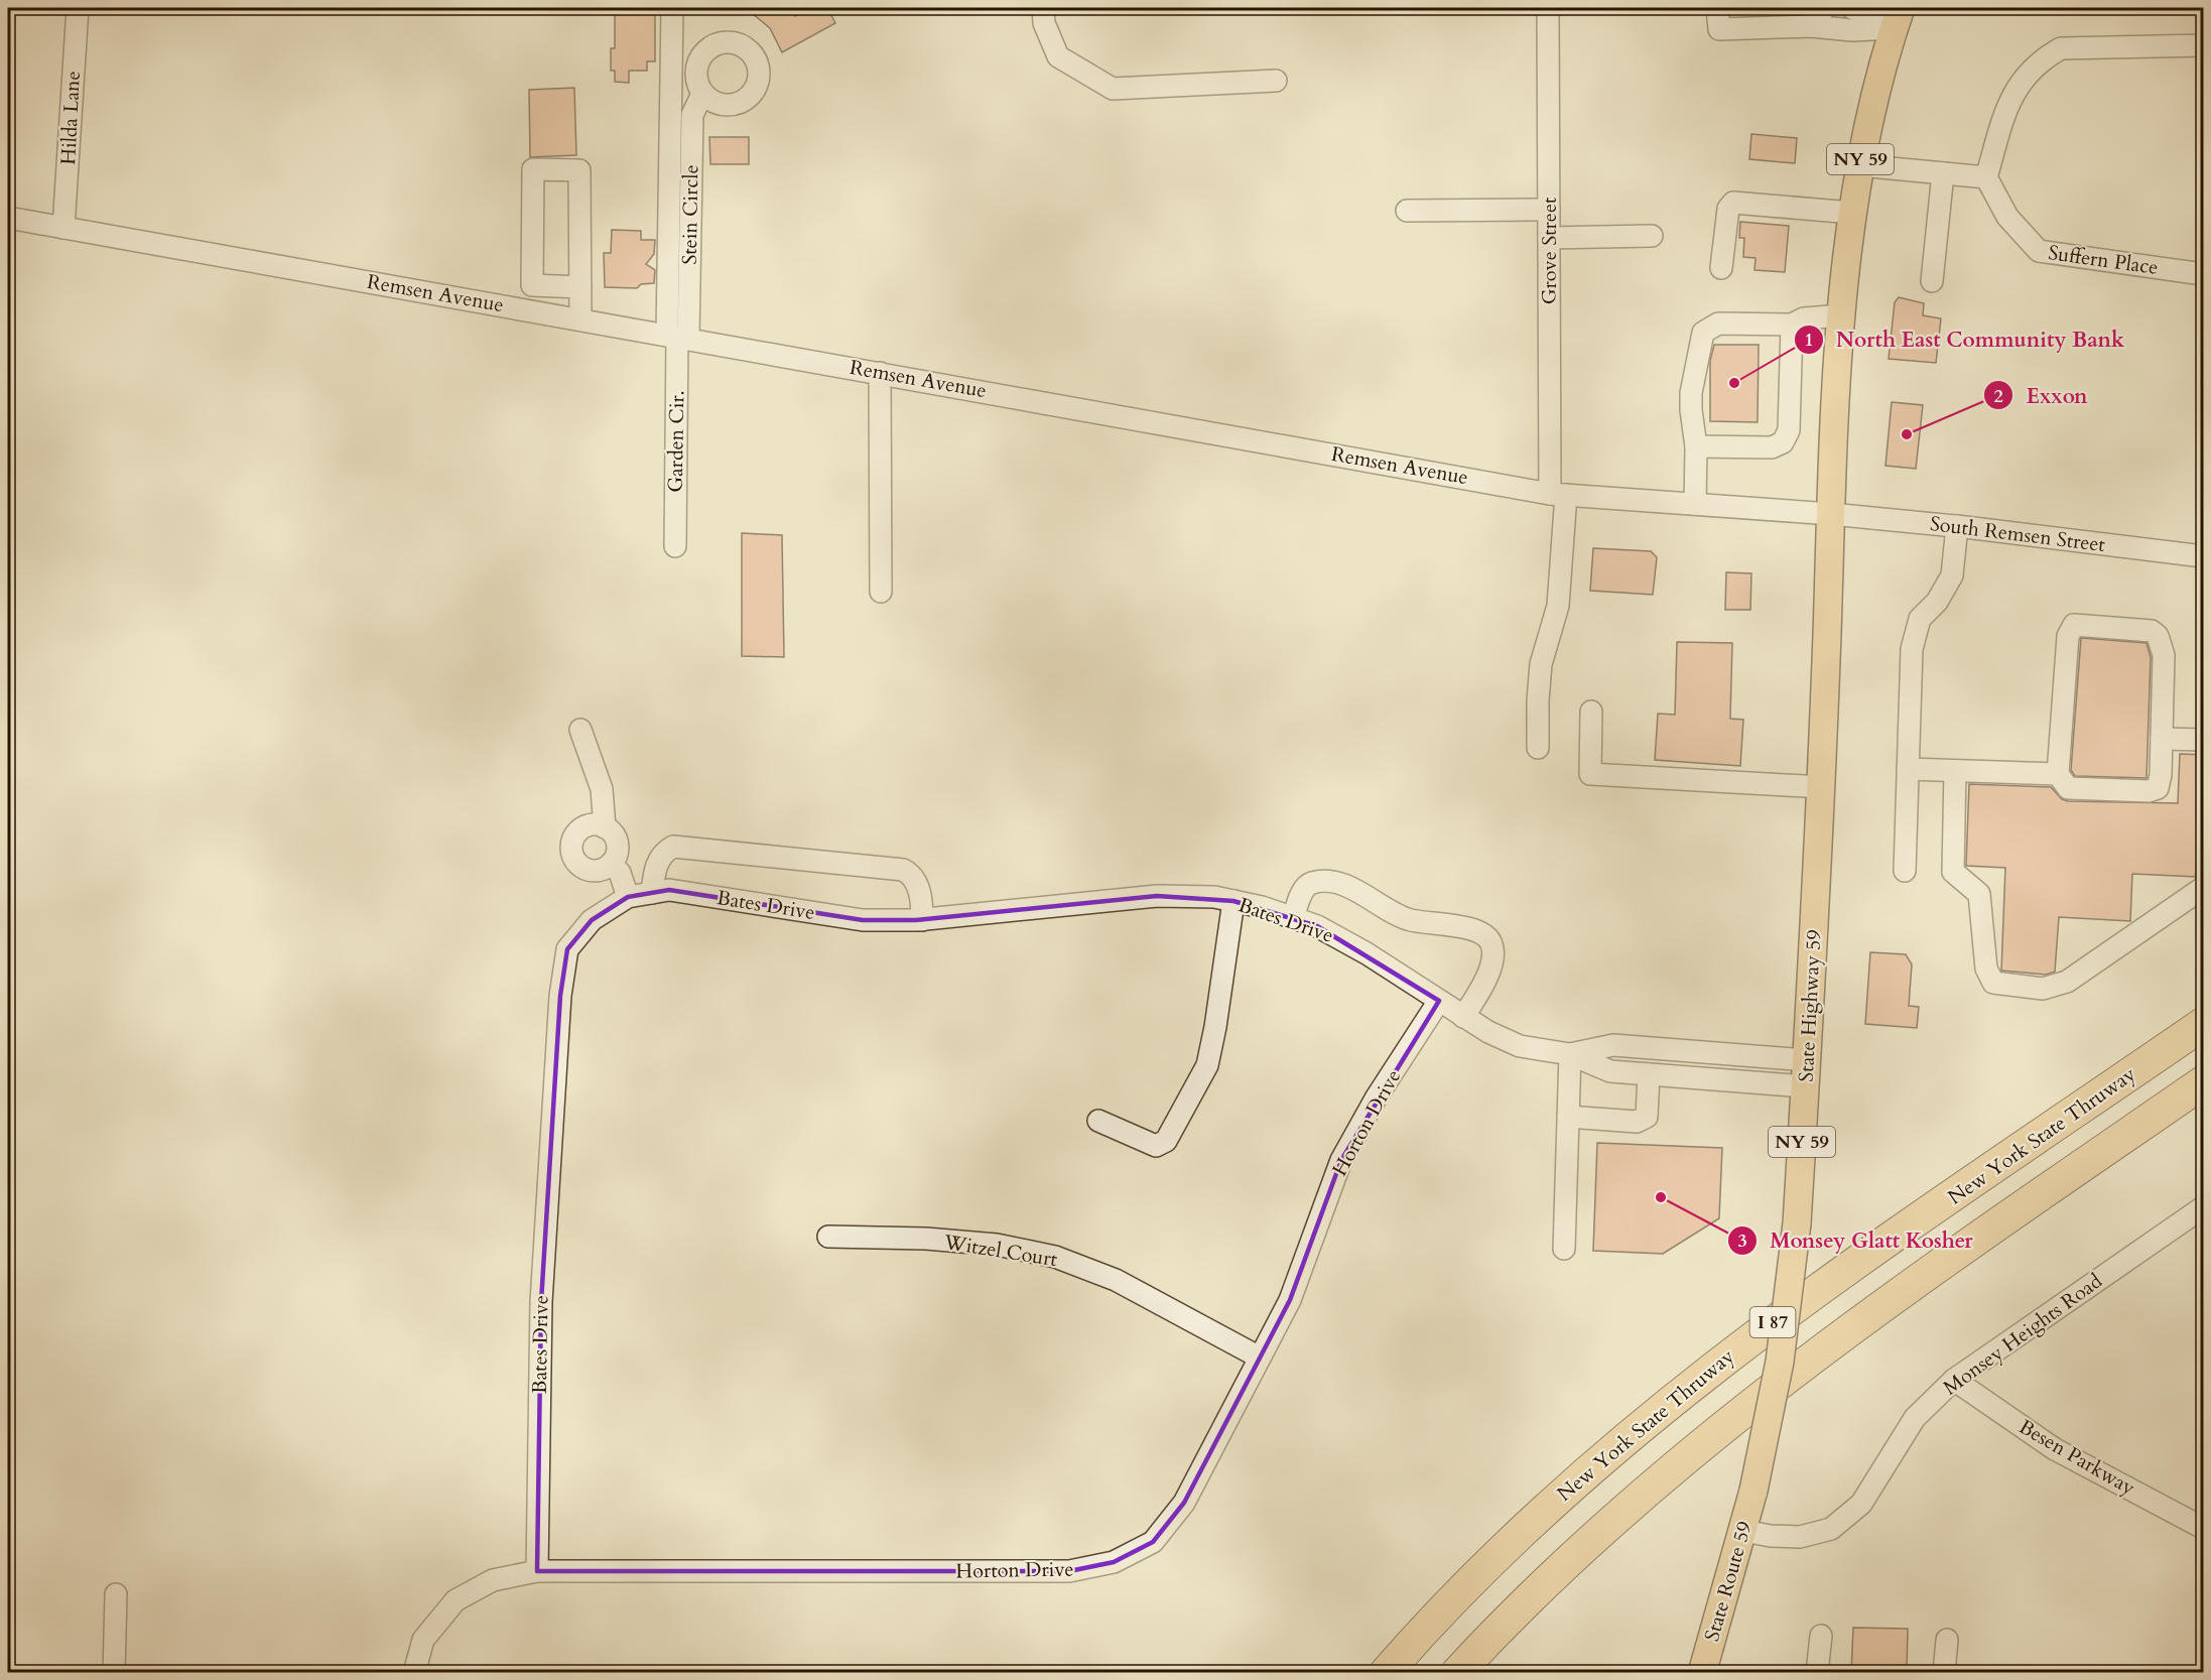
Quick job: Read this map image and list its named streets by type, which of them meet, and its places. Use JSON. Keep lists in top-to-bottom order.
{
  "streets": {
    "highway": ["New York State Thruway", "I 87"],
    "main road": ["NY 59", "State Highway 59", "State Route 59"],
    "street": [
      "Hilda Lane",
      "Stein Circle",
      "Grove Street",
      "Suffern Place",
      "Remsen Avenue",
      "Garden Cir.",
      "South Remsen Street",
      "Bates Drive",
      "Horton Drive",
      "Witzel Court",
      "Monsey Heights Road",
      "Besen Parkway"
    ]
  },
  "crossings": [
    ["Hilda Lane", "Remsen Avenue"],
    ["NY 59", "Remsen Avenue"],
    ["NY 59", "South Remsen Street"],
    ["NY 59", "State Highway 59"],
    ["Stein Circle", "Remsen Avenue"],
    ["Stein Circle", "Garden Cir."],
    ["Grove Street", "Remsen Avenue"],
    ["Remsen Avenue", "Garden Cir."],
    ["Remsen Avenue", "South Remsen Street"],
    ["Bates Drive", "State Highway 59"],
    ["Bates Drive", "Horton Drive"],
    ["State Highway 59", "State Route 59"],
    ["Horton Drive", "Witzel Court"],
    ["Monsey Heights Road", "Besen Parkway"],
    ["Monsey Heights Road", "State Route 59"]
  ],
  "places": ["North East Community Bank", "Exxon", "Monsey Glatt Kosher"]
}
